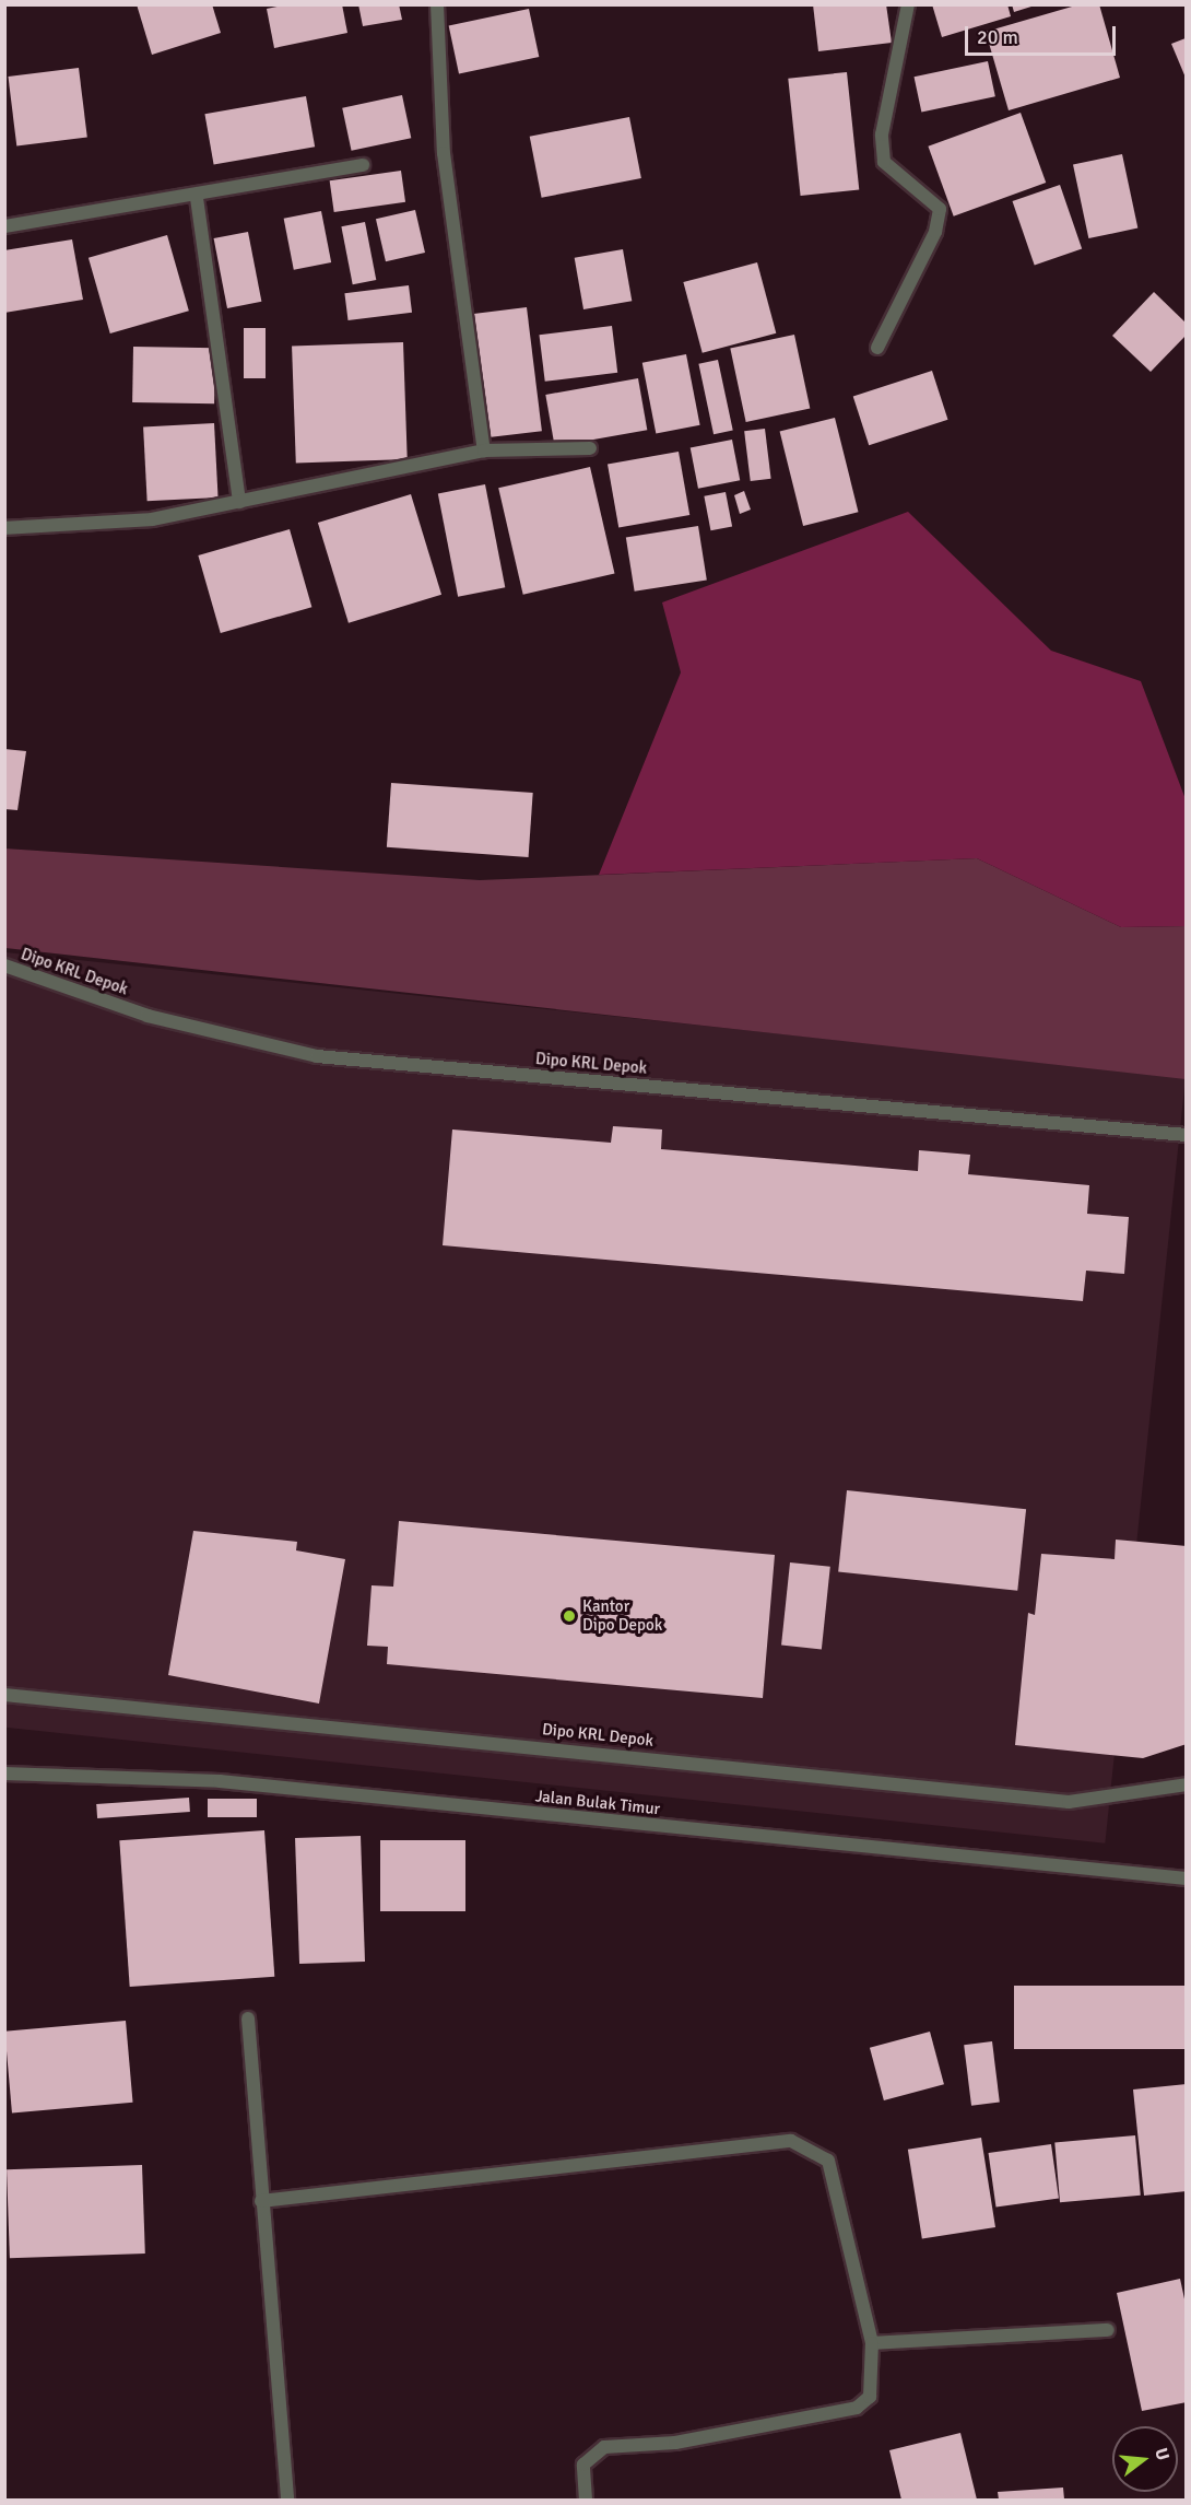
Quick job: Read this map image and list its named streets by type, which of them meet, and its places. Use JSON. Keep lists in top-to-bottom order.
{
  "streets": {
    "street": ["Dipo KRL Depok", "Jalan Bulak Timur"]
  },
  "places": ["Kantor Dipo Depok"],
  "scale_bar": "20 m",
  "north": "right"
}
